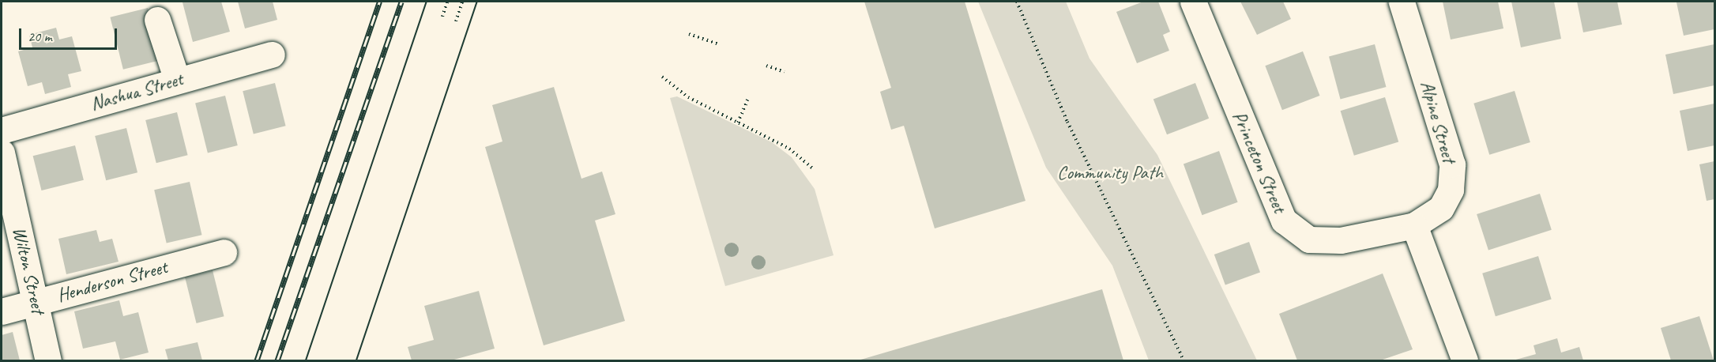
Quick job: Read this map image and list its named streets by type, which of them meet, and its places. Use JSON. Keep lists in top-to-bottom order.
{
  "streets": {
    "street": [
      "Nashua Street",
      "Alpine Street",
      "Princeton Street",
      "Wilton Street",
      "Henderson Street"
    ]
  },
  "crossings": [
    ["Alpine Street", "Princeton Street"],
    ["Wilton Street", "Henderson Street"]
  ],
  "parks": ["Community Path"],
  "scale_bar": "20 m"
}
